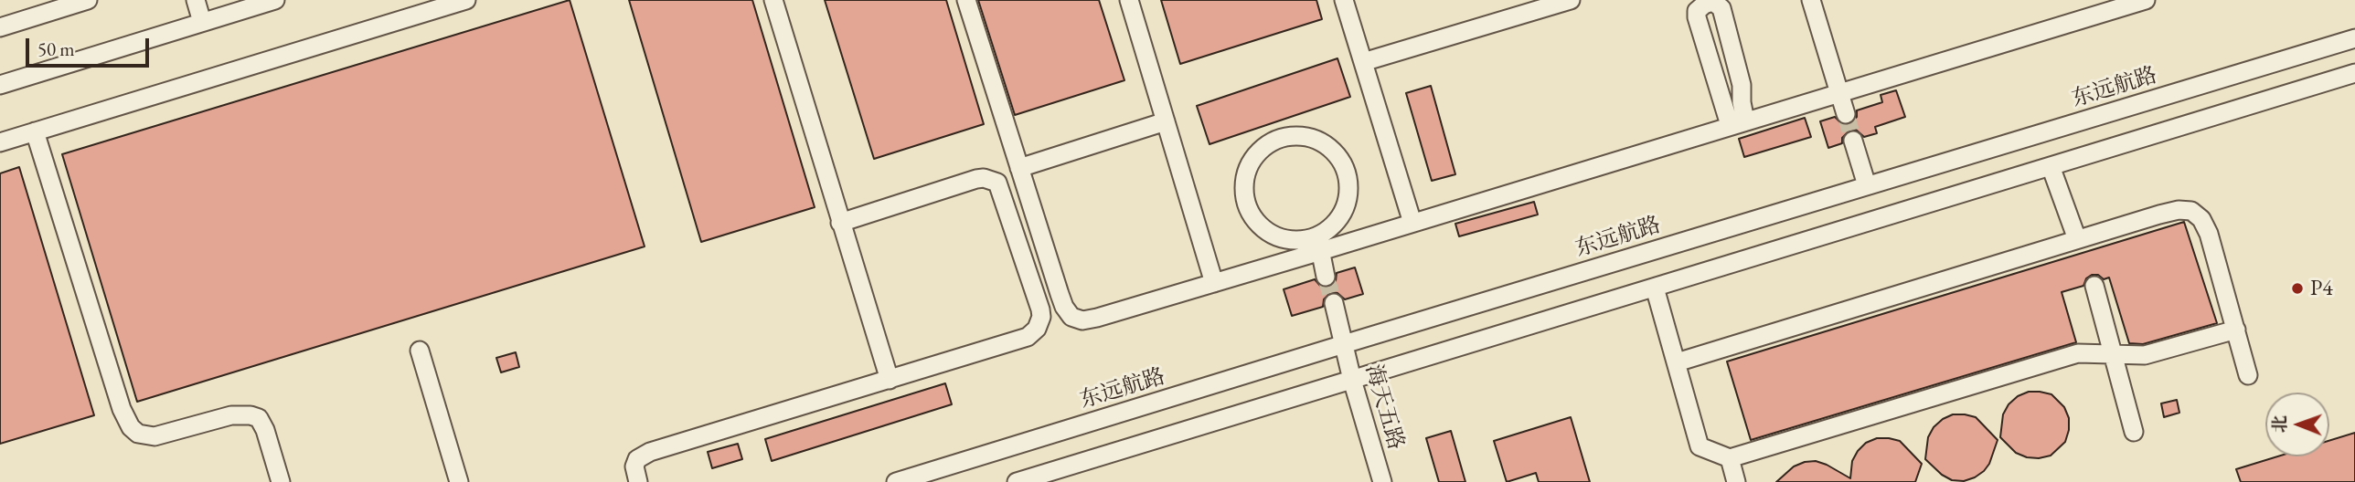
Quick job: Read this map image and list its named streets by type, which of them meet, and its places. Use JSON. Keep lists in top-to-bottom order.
{
  "streets": {
    "street": ["东远航路", "海天五路"]
  },
  "crossings": [
    ["东远航路", "海天五路"]
  ],
  "places": ["P4"],
  "scale_bar": "50 m",
  "north": "left"
}
